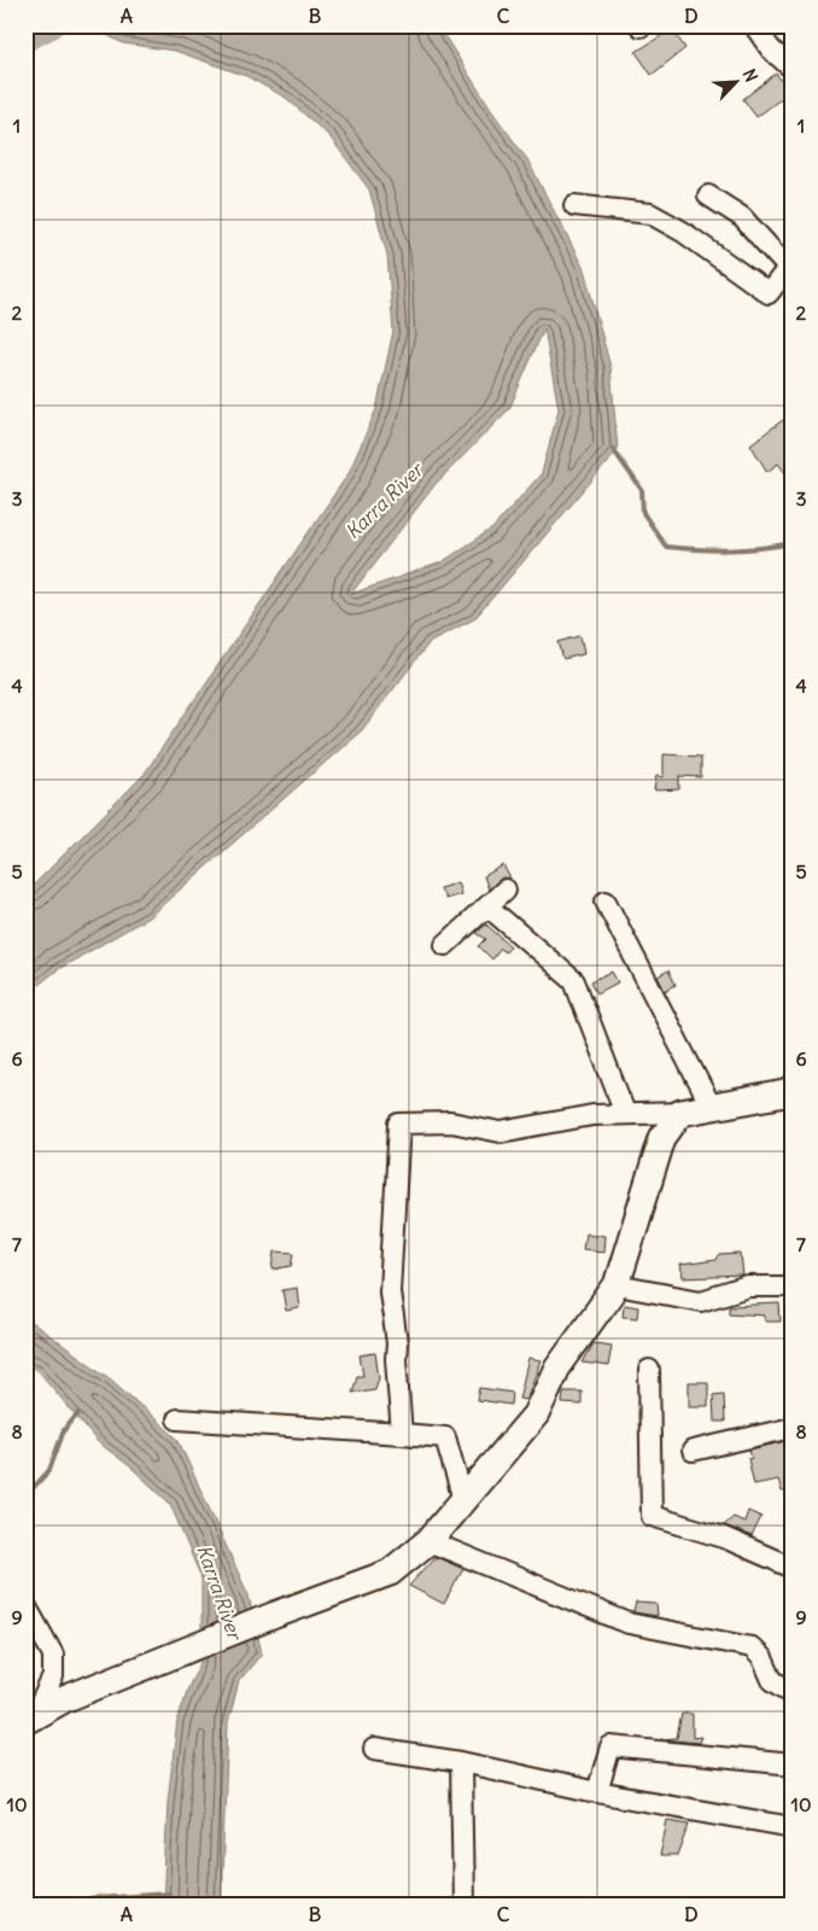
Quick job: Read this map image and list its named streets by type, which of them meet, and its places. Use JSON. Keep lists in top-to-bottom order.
{
  "water": ["Karra River"],
  "north": "top right",
  "grid": {
    "columns": [
      "A",
      "B",
      "C",
      "D"
    ],
    "rows": [
      "1",
      "2",
      "3",
      "4",
      "5",
      "6",
      "7",
      "8",
      "9",
      "10"
    ]
  }
}
